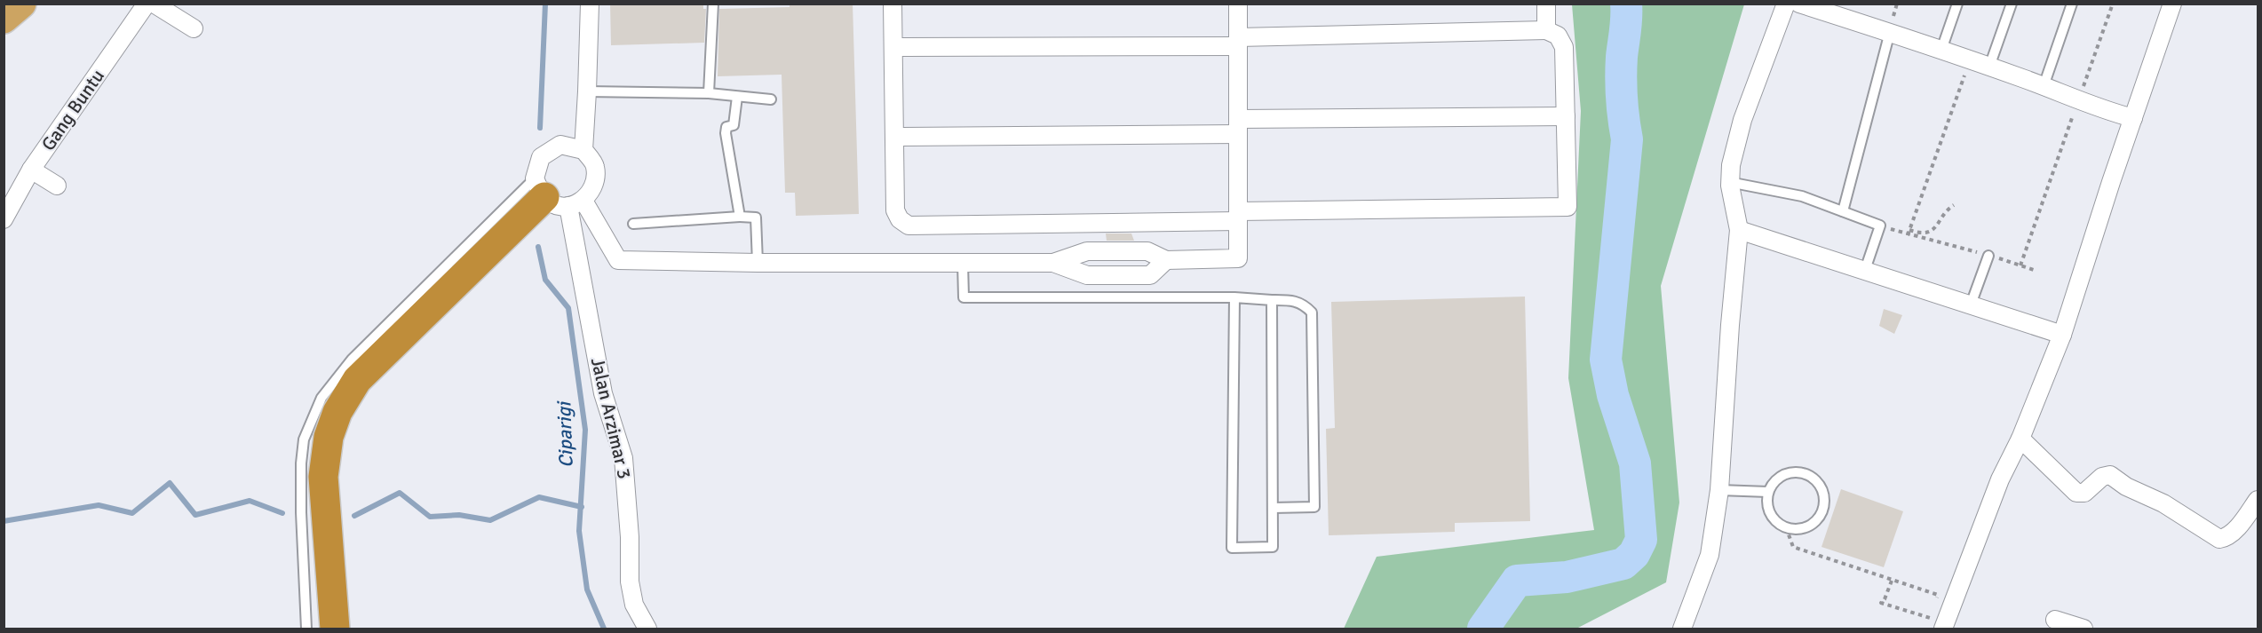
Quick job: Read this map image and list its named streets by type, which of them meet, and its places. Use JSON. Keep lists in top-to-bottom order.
{
  "streets": {
    "street": ["Gang Buntu", "Jalan Arzimar 3"]
  },
  "water": ["Ciparigi"]
}
